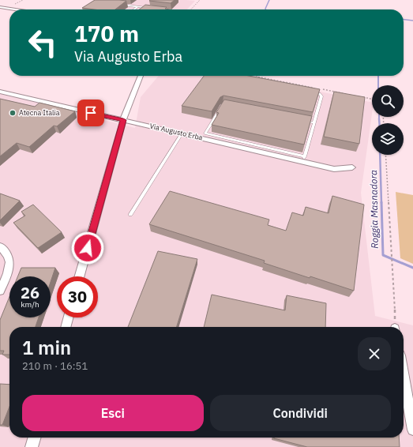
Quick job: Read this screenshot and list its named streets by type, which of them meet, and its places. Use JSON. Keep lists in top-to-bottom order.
{
  "streets": {
    "street": ["Via Augusto Erba"]
  },
  "water": ["Roggia Masnadora"],
  "places": ["Atecna Italia"],
  "page": {
    "turn": ["170 m", "Via Augusto Erba"],
    "speed": "26 km/h",
    "limit": "30",
    "heading": ["1 min", "210 m · 16:51"],
    "buttons": ["Esci", "Condividi"]
  }
}
